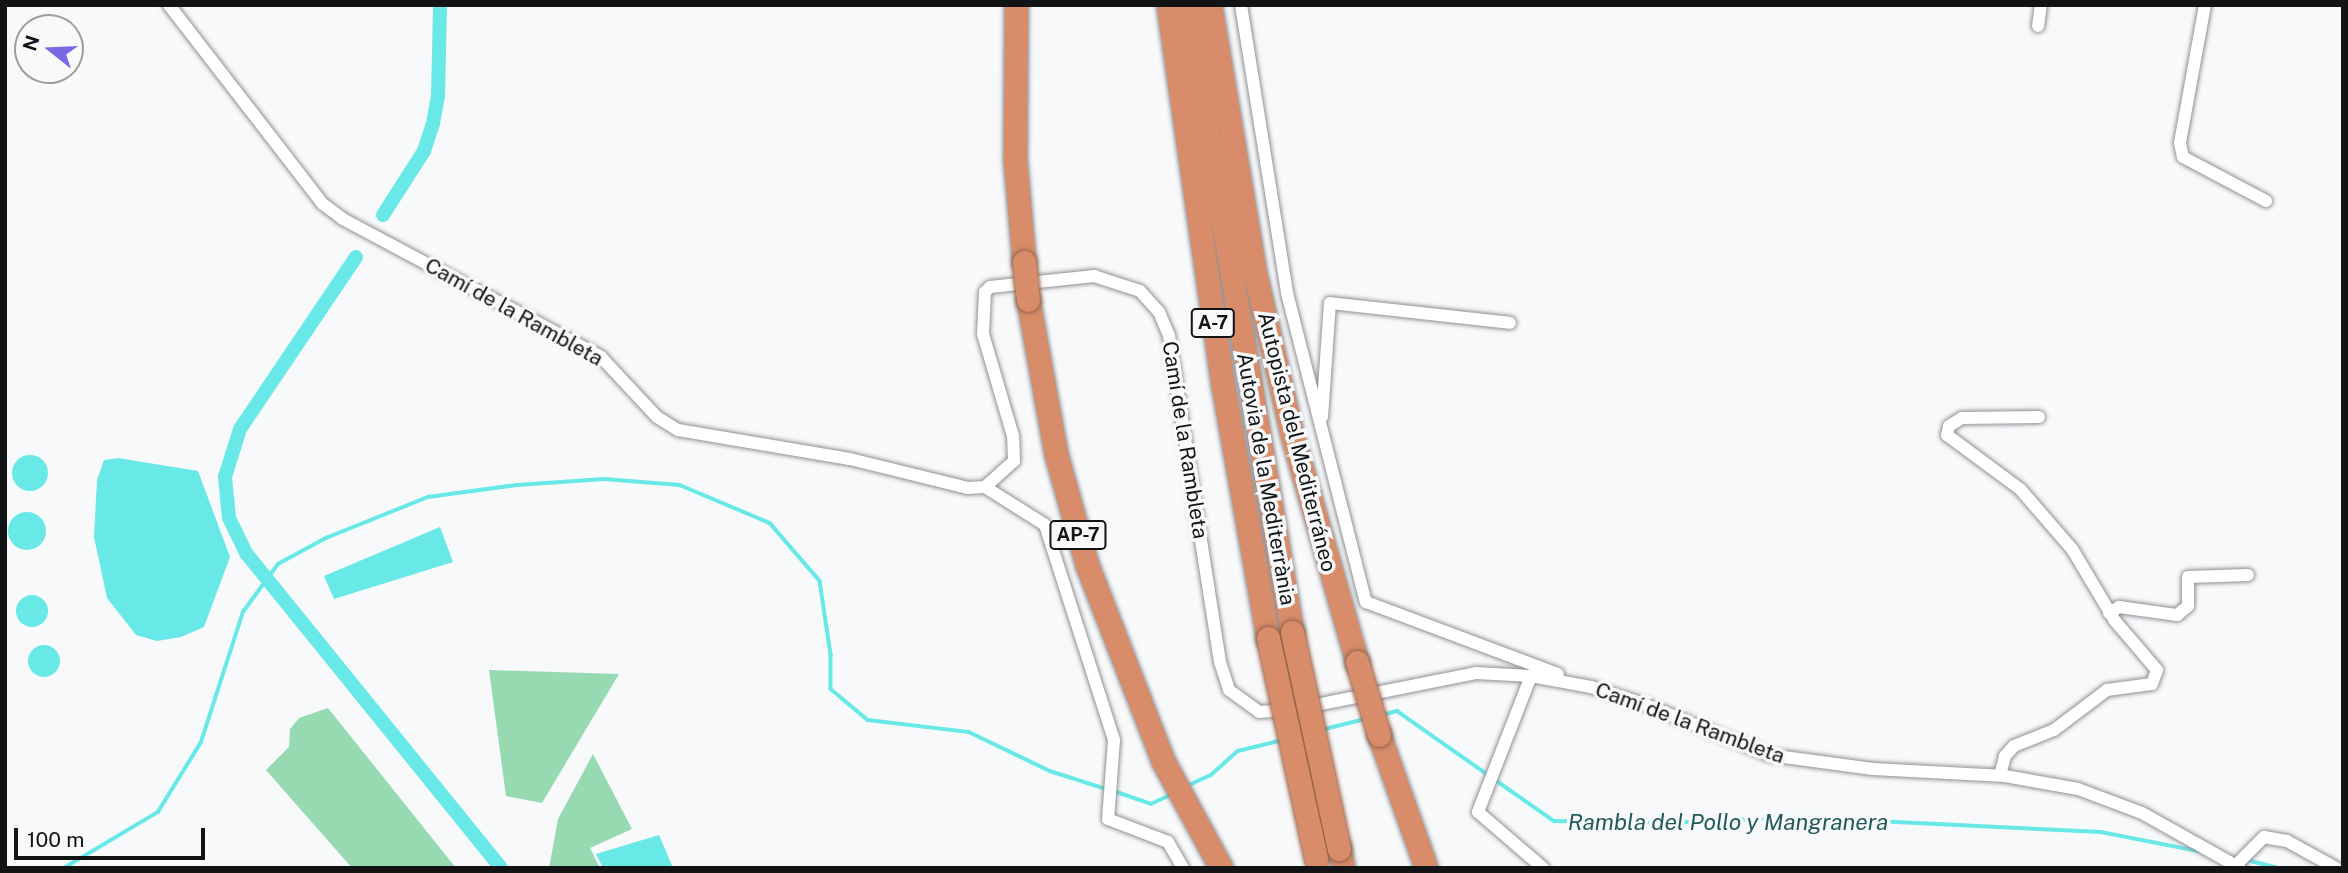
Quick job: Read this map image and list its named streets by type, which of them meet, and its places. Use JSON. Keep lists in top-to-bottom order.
{
  "streets": {
    "highway": [
      "A-7",
      "Autopista del Mediterráneo",
      "Autovia de la Mediterrània",
      "AP-7"
    ],
    "street": ["Camí de la Rambleta"]
  },
  "water": ["Rambla del Pollo y Mangranera"],
  "scale_bar": "100 m",
  "north": "left"
}
